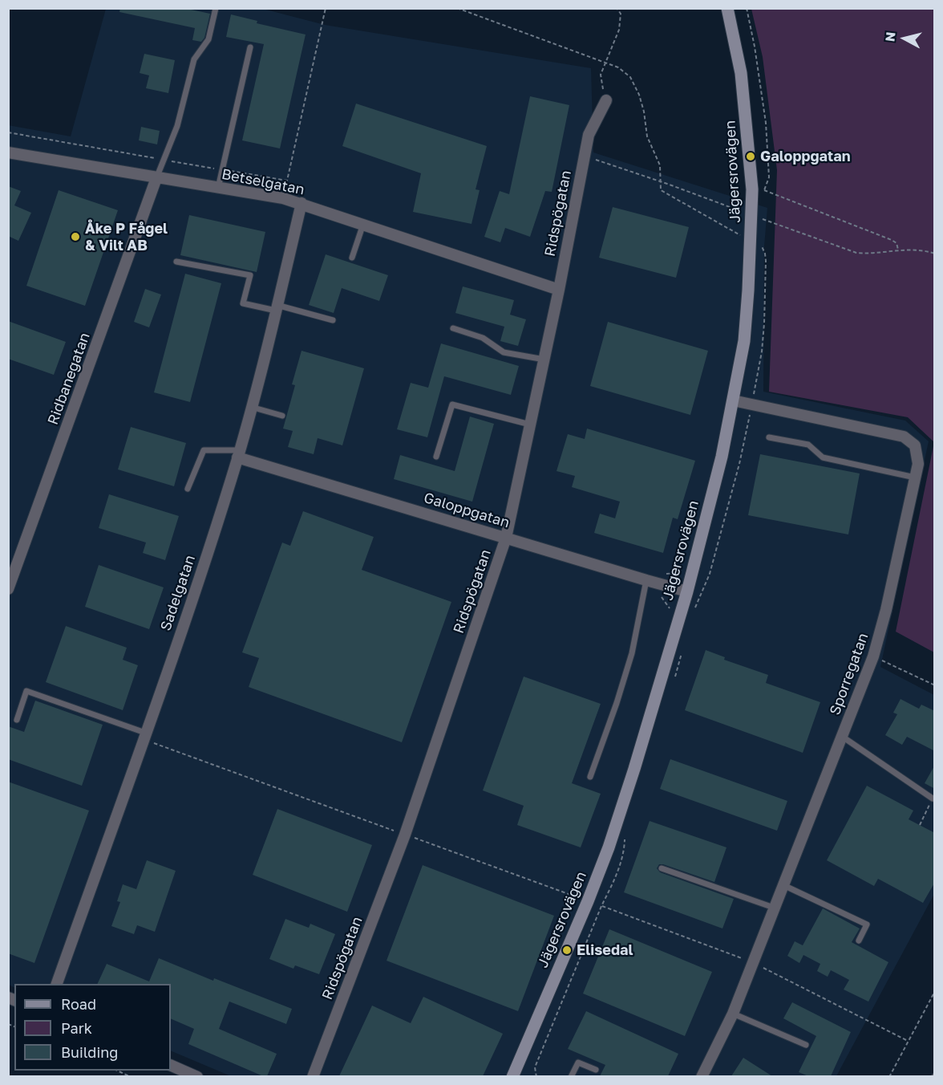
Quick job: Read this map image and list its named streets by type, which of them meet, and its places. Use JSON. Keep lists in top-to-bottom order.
{
  "streets": {
    "street": [
      "Jägersrovägen",
      "Betselgatan",
      "Ridspögatan",
      "Ridbanegatan",
      "Galoppgatan",
      "Sadelgatan",
      "Sporregatan"
    ]
  },
  "crossings": [
    ["Jägersrovägen", "Galoppgatan"],
    ["Jägersrovägen", "Sporregatan"],
    ["Betselgatan", "Ridspögatan"],
    ["Betselgatan", "Ridbanegatan"],
    ["Betselgatan", "Sadelgatan"],
    ["Ridspögatan", "Galoppgatan"],
    ["Galoppgatan", "Sadelgatan"]
  ],
  "places": ["Galoppgatan", "Åke P Fågel & Vilt AB", "Elisedal"],
  "legend": ["Road", "Park", "Building"],
  "north": "left"
}
